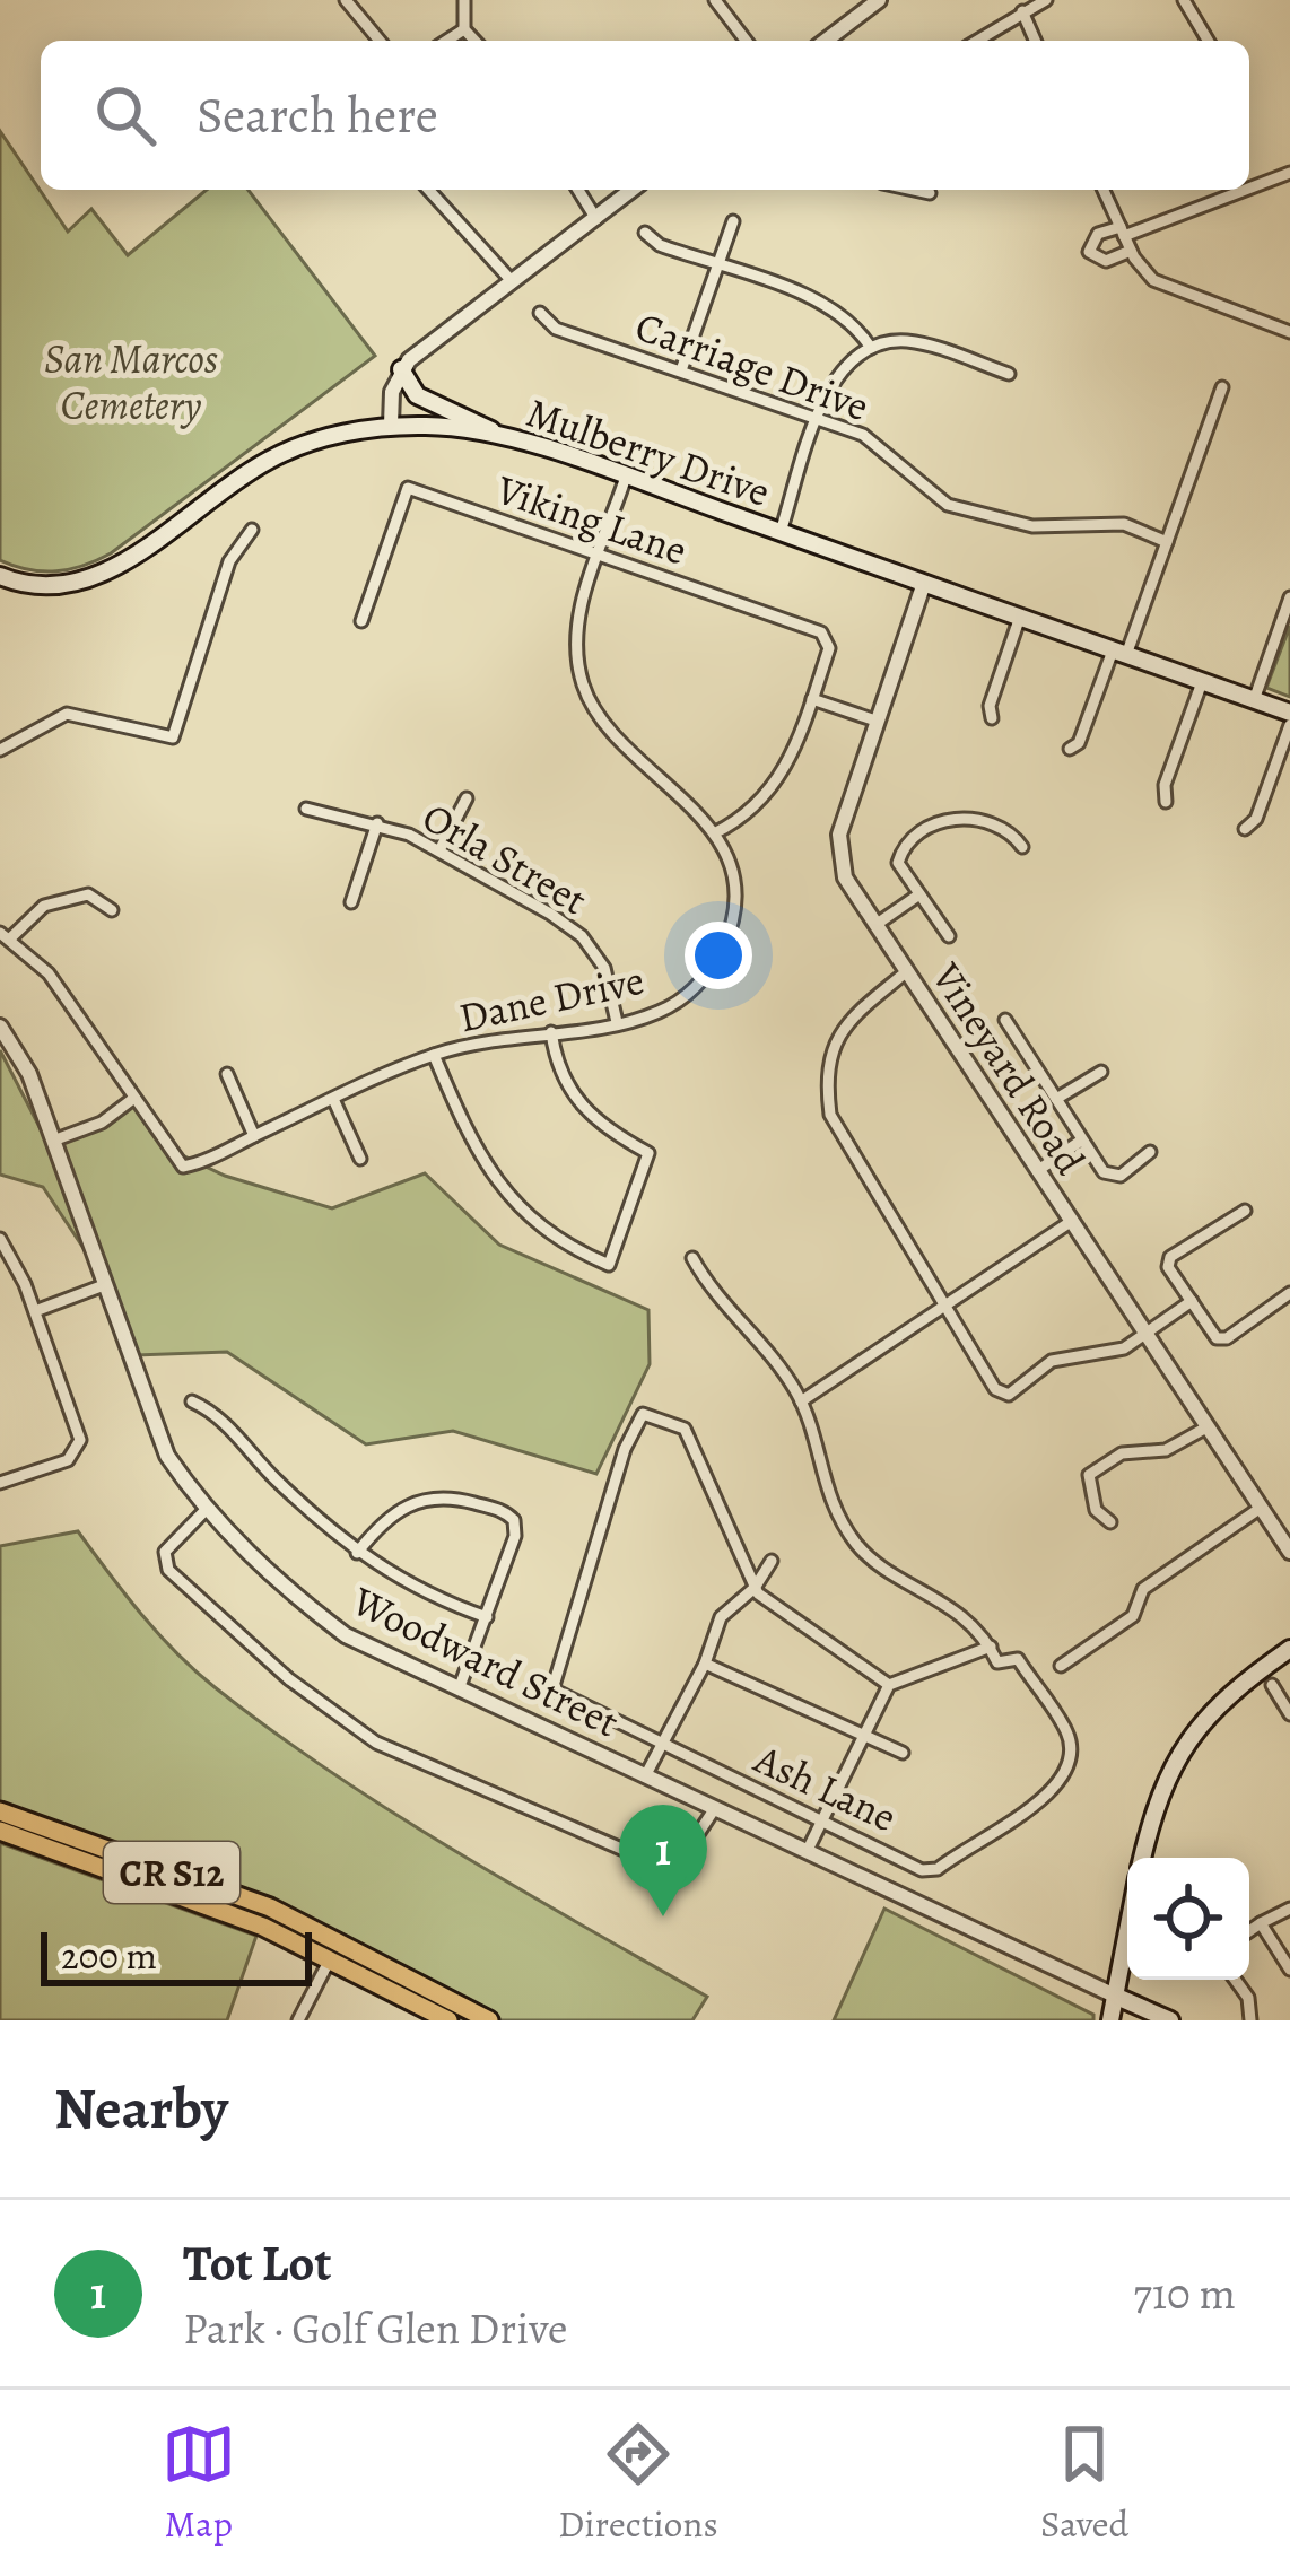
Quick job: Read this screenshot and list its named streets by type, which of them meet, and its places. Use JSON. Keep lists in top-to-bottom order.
{
  "streets": {
    "main road": ["Mulberry Drive", "Woodward Street", "CR S12"],
    "street": [
      "Carriage Drive",
      "Viking Lane",
      "Orla Street",
      "Dane Drive",
      "Vineyard Road",
      "Ash Lane"
    ]
  },
  "crossings": [
    ["Mulberry Drive", "Dane Drive"],
    ["Mulberry Drive", "Vineyard Road"],
    ["Viking Lane", "Dane Drive"],
    ["Orla Street", "Dane Drive"]
  ],
  "parks": ["San Marcos Cemetery"],
  "scale_bar": "200 m",
  "page": {
    "search": "Search here",
    "pins": "1",
    "scale": "200 m",
    "heading": "Nearby",
    "list": [
      {
        "mark": "1",
        "name": "Tot Lot",
        "note": "Park · Golf Glen Drive",
        "value": "710 m"
      }
    ],
    "nav": ["Map", "Directions", "Saved"]
  }
}
